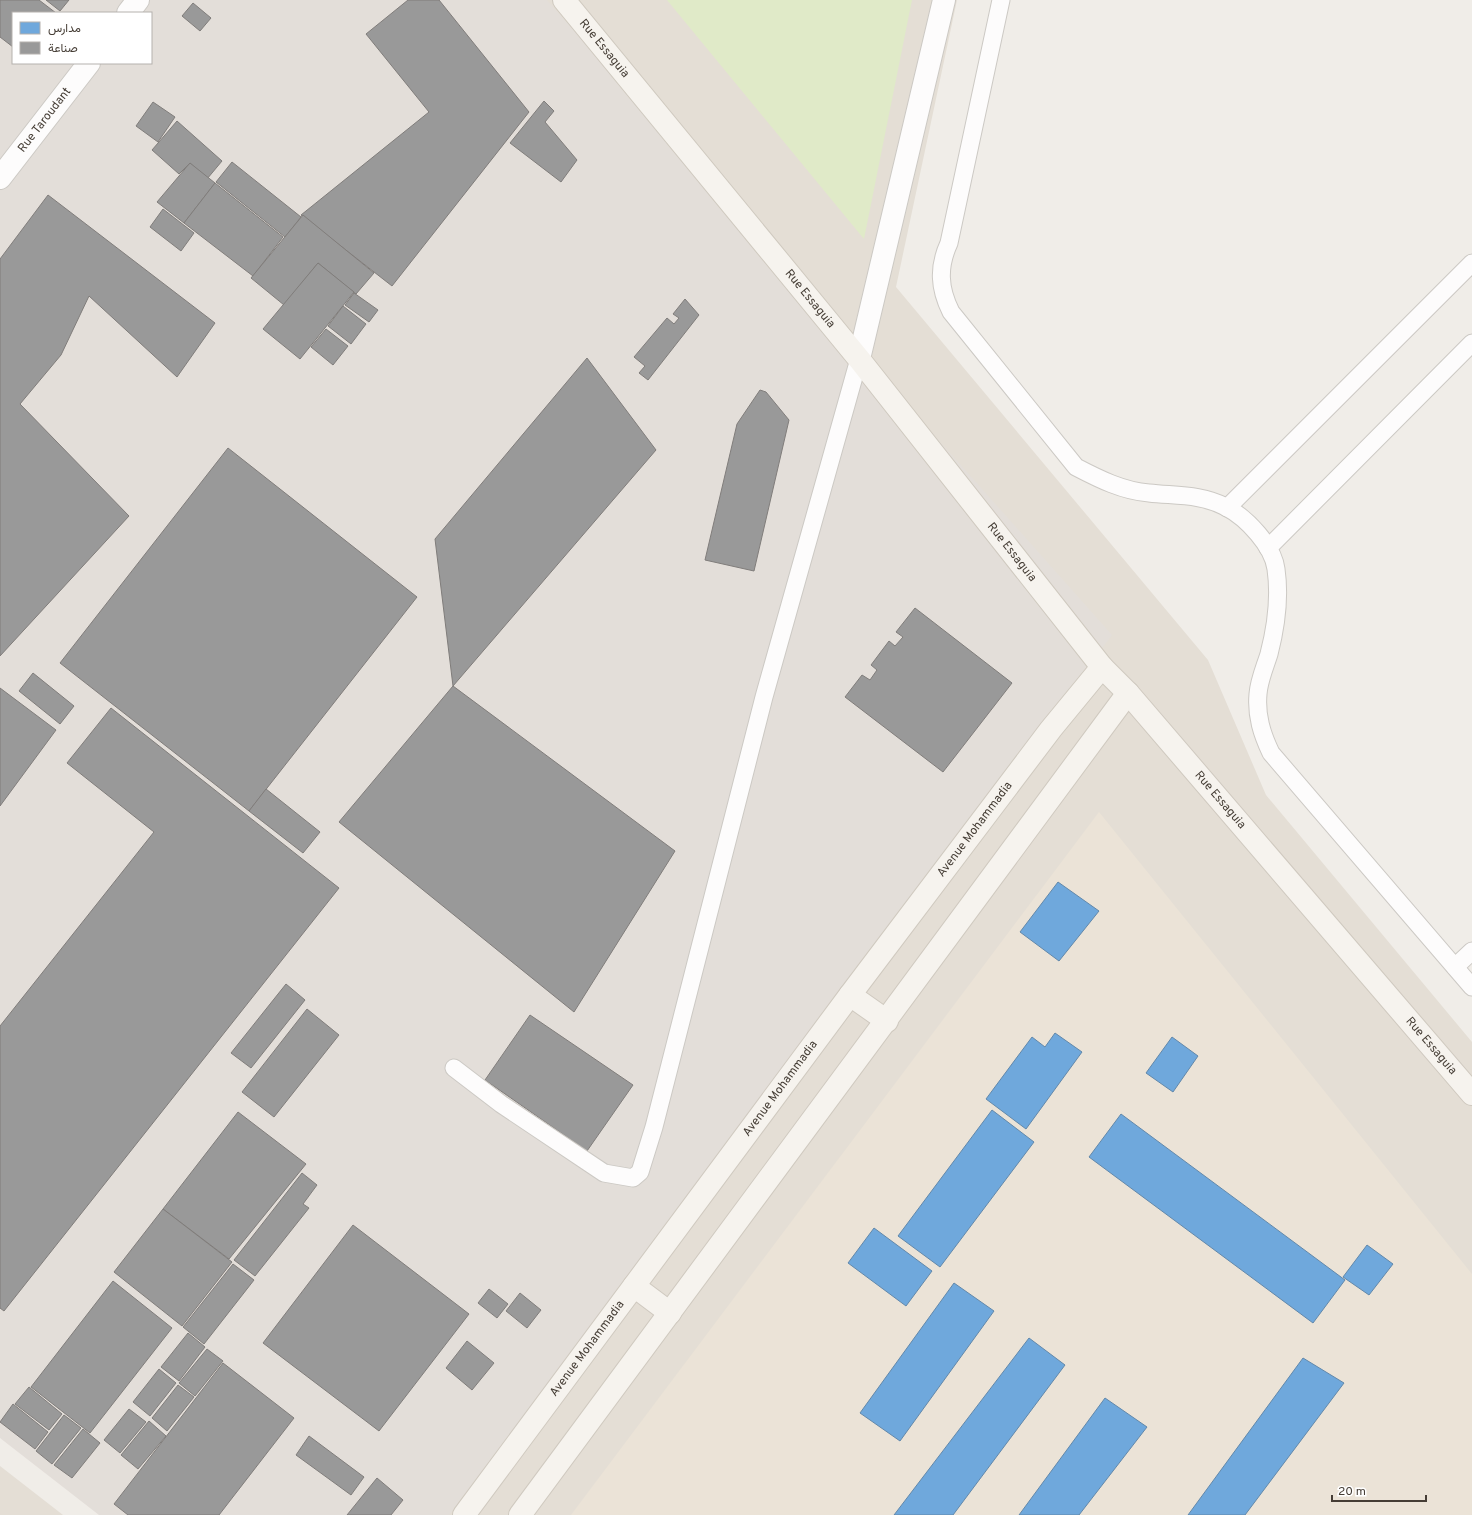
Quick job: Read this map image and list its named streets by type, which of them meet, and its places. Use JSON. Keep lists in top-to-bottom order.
{
  "streets": {
    "street": ["Rue Essaguia", "Rue Taroudant", "Avenue Mohammadia"]
  },
  "crossings": [
    ["Rue Essaguia", "Avenue Mohammadia"]
  ],
  "legend": ["مدارس", "صناعة"],
  "scale_bar": "20 m"
}
